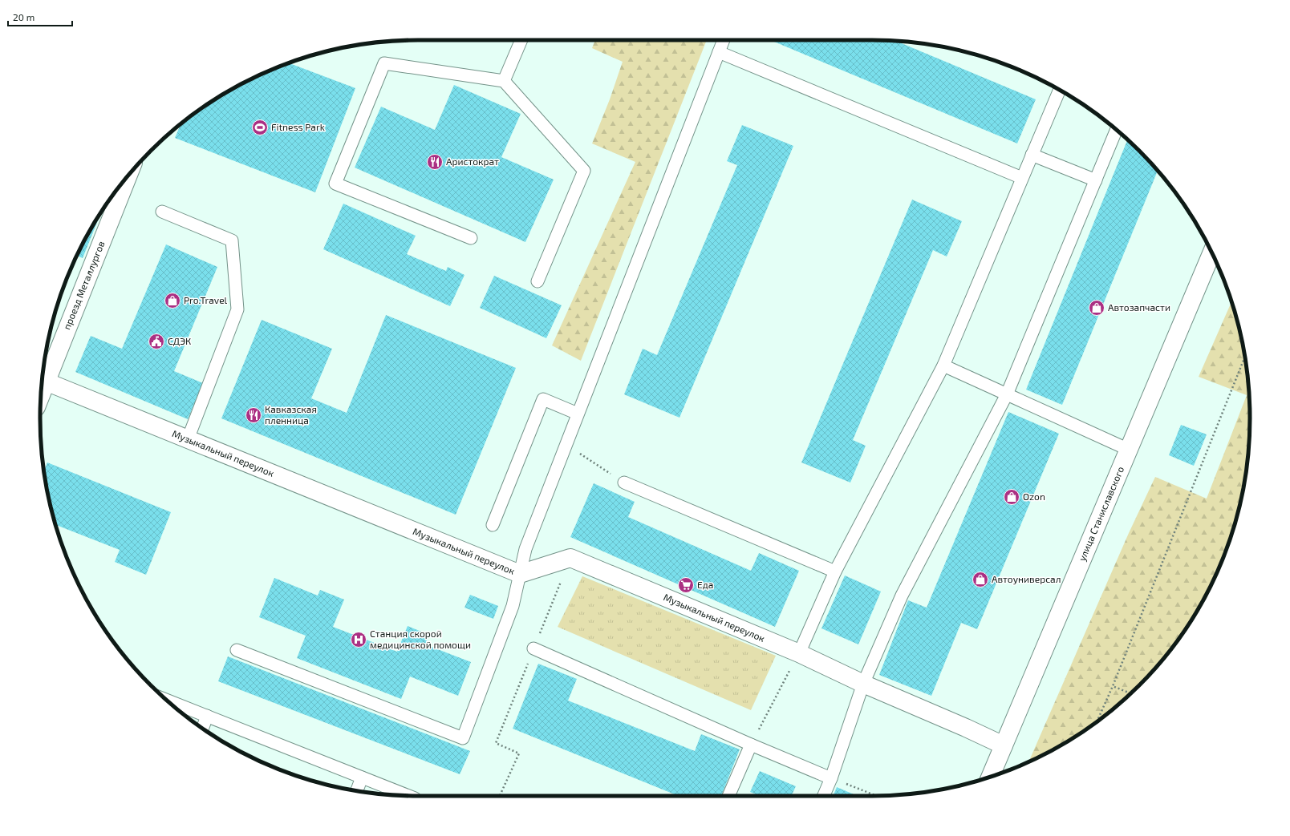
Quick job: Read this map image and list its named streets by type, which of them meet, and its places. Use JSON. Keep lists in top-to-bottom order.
{
  "streets": {
    "street": ["проезд Металлургов", "Музыкальный переулок", "улица Станиславского"]
  },
  "crossings": [
    ["проезд Металлургов", "Музыкальный переулок"],
    ["Музыкальный переулок", "улица Станиславского"]
  ],
  "places": {
    "sports": ["Fitness Park"],
    "restaurant": ["Аристократ", "Кавказская пленница"],
    "shop": [
      "Pro.Travel",
      "Автозапчасти",
      "Ozon",
      "Автоуниверсал"
    ],
    "public building": ["СДЭК"],
    "supermarket": ["Еда"],
    "hospital": ["Станция скорой медицинской помощи"]
  },
  "scale_bar": "20 m"
}
